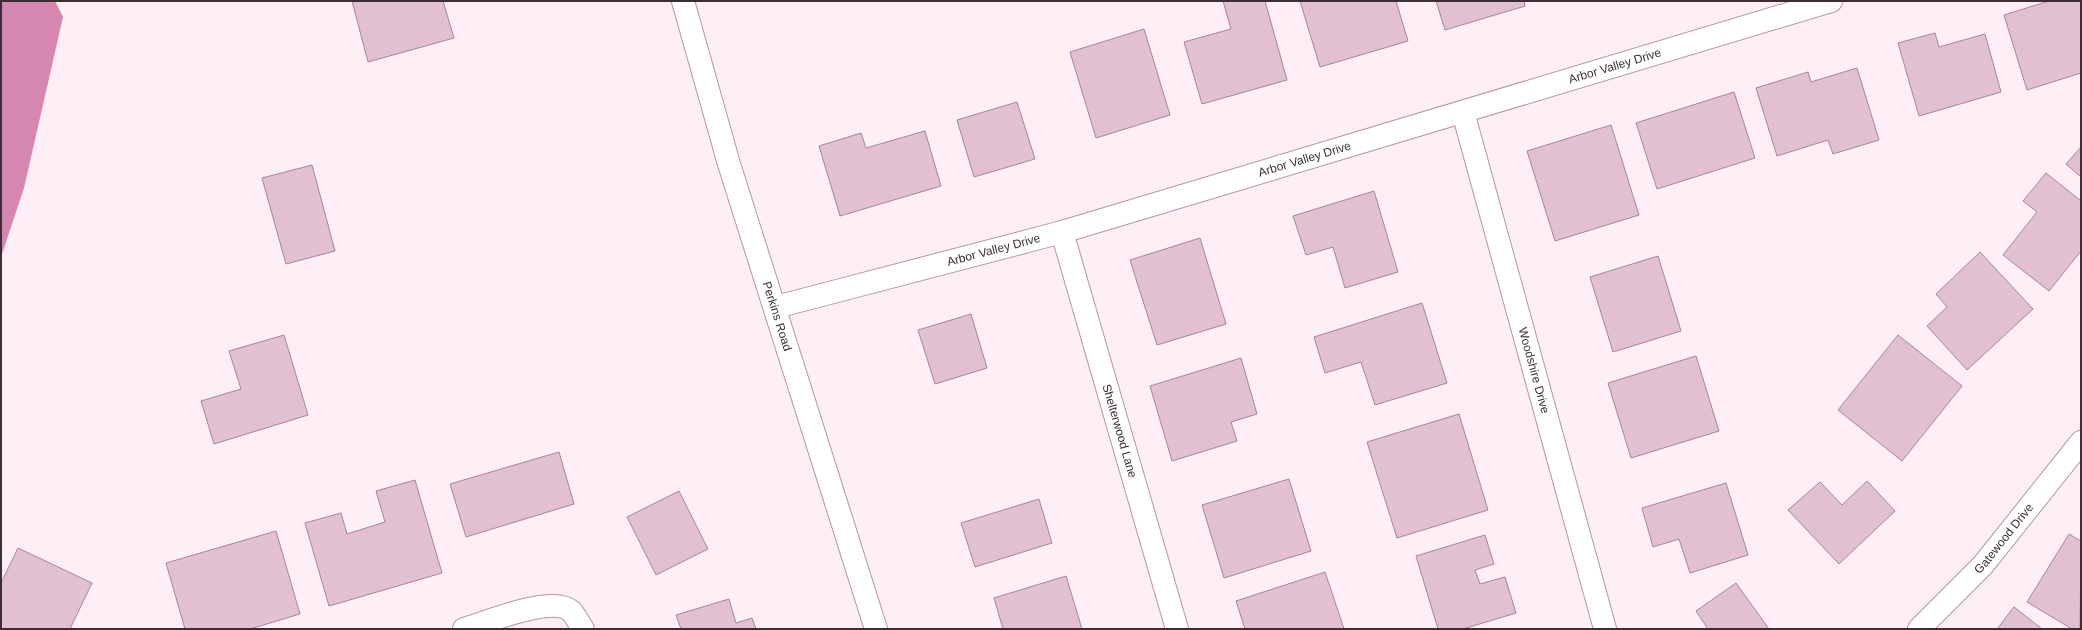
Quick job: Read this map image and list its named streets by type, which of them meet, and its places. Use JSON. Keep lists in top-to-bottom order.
{
  "streets": {
    "street": [
      "Arbor Valley Drive",
      "Perkins Road",
      "Woodshire Drive",
      "Shelterwood Lane",
      "Gatewood Drive"
    ]
  },
  "crossings": [
    ["Arbor Valley Drive", "Perkins Road"],
    ["Arbor Valley Drive", "Woodshire Drive"],
    ["Arbor Valley Drive", "Shelterwood Lane"]
  ]
}
